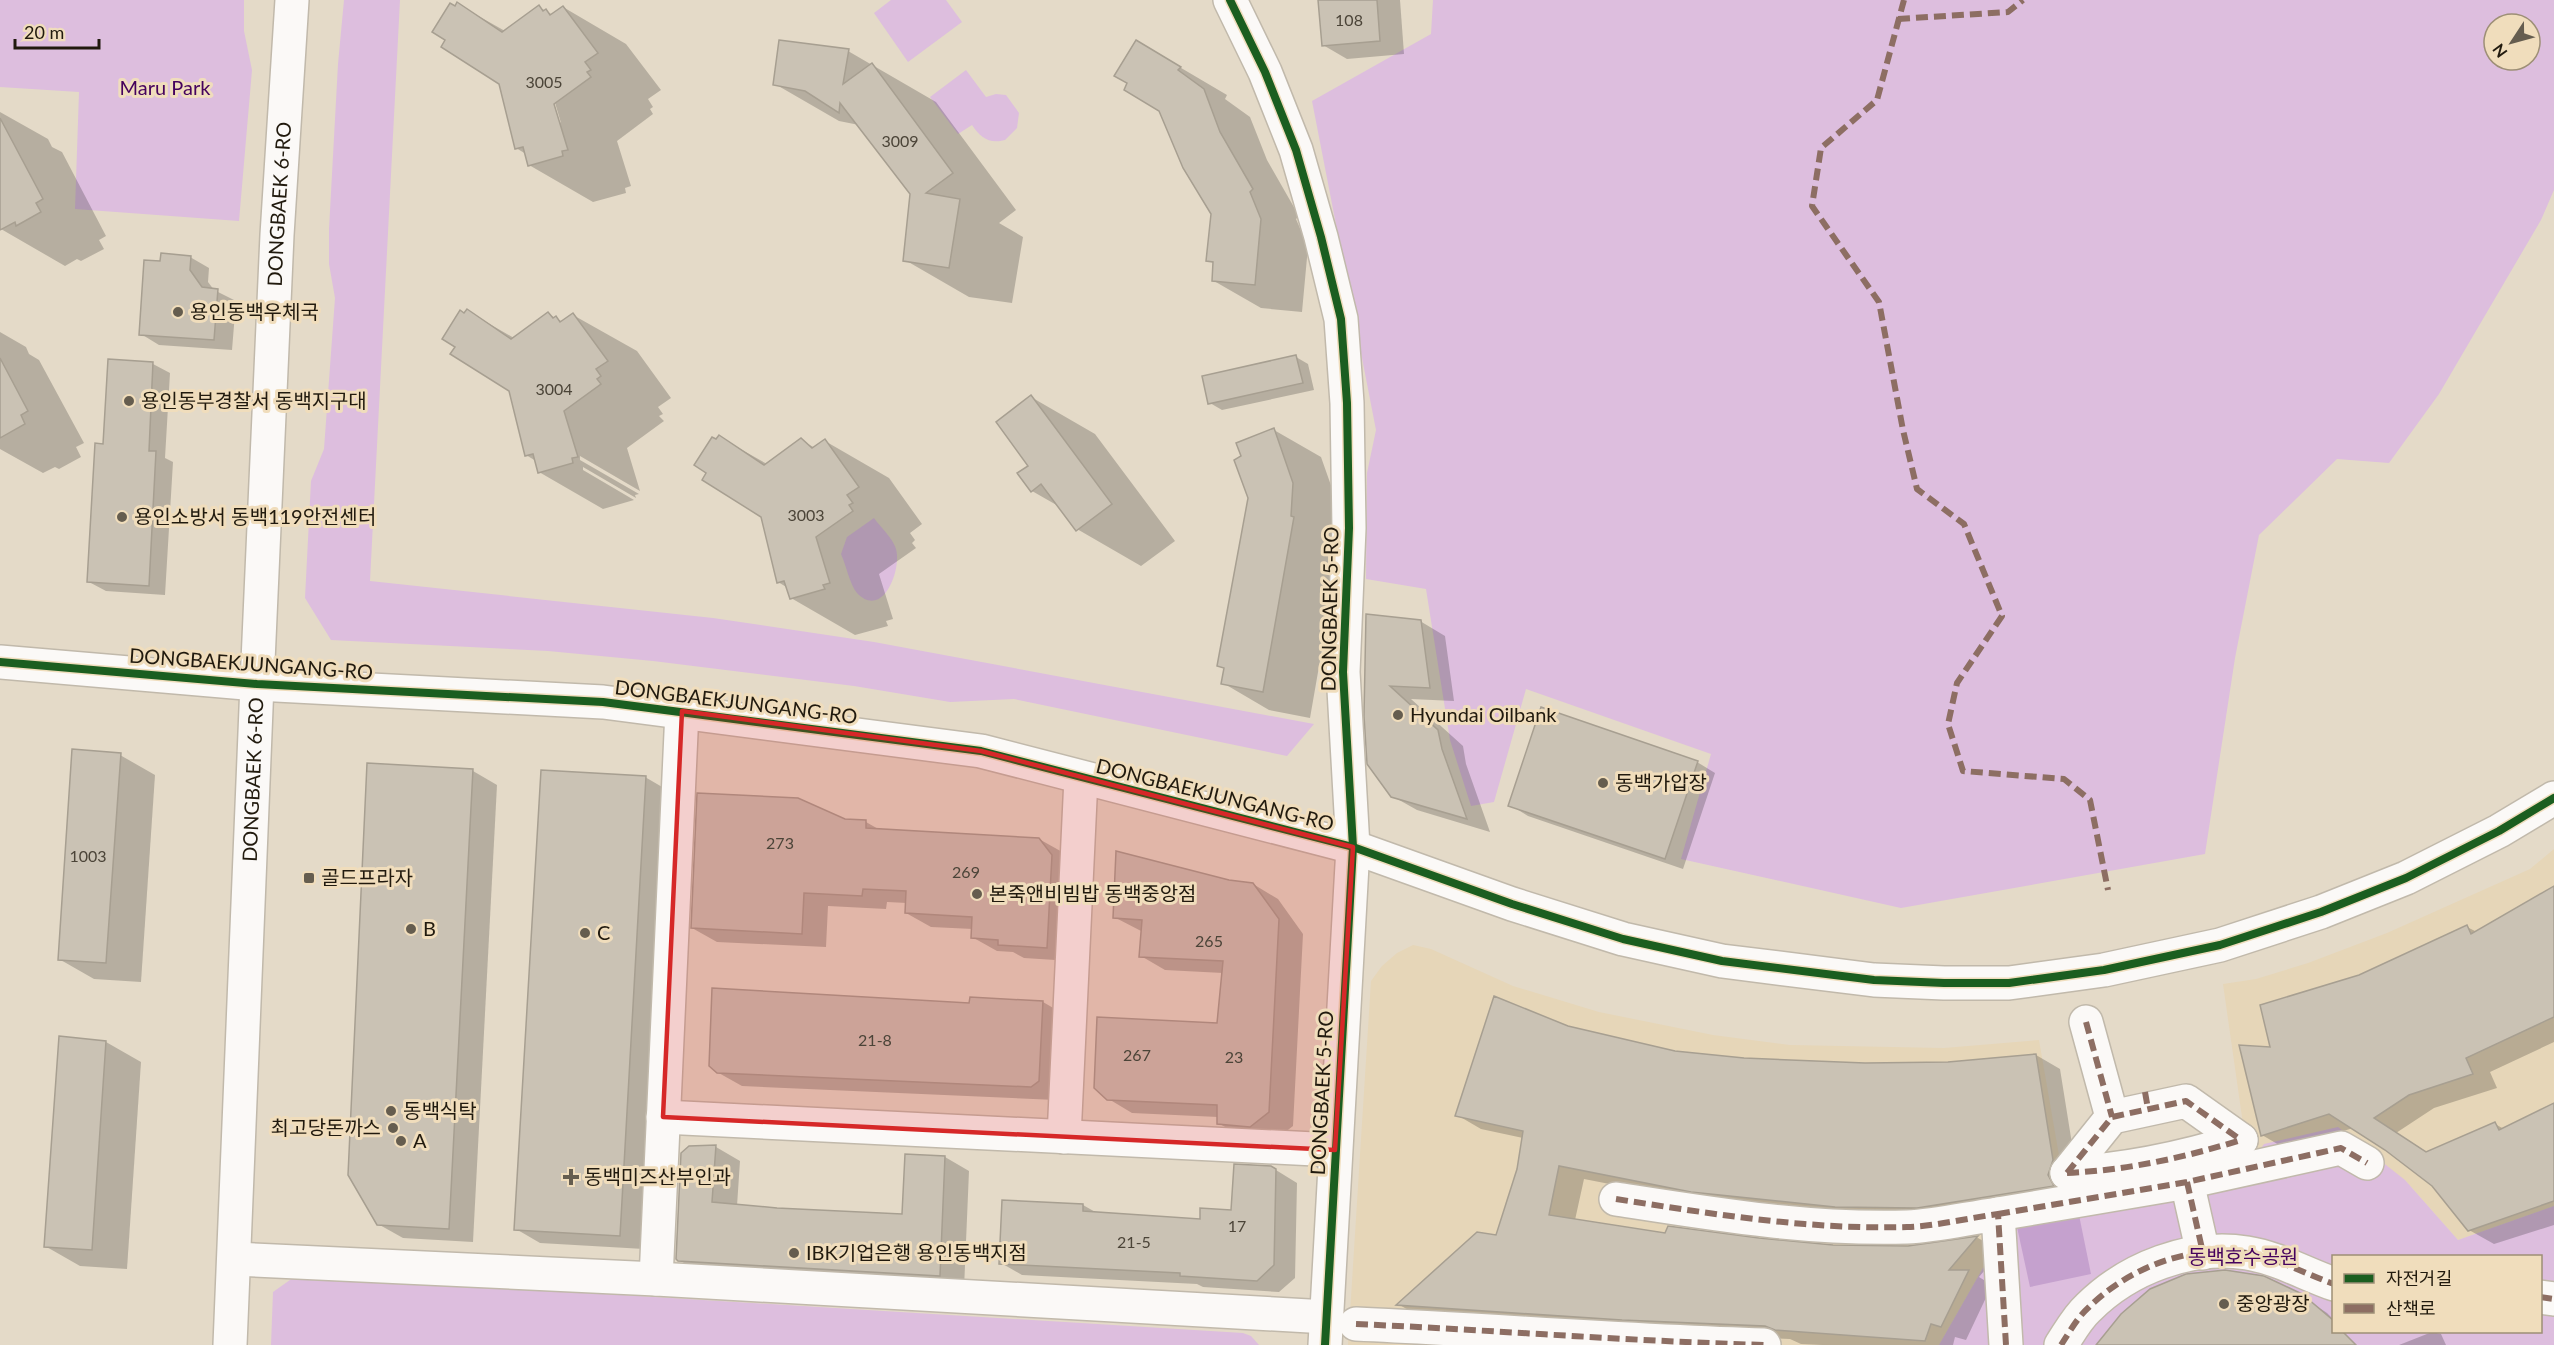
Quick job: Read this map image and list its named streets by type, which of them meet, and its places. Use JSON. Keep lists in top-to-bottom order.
{
  "streets": {
    "street": ["DONGBAEK 6-RO", "DONGBAEK 5-RO", "DONGBAEKJUNGANG-RO"]
  },
  "crossings": [
    ["DONGBAEK 6-RO", "DONGBAEKJUNGANG-RO"],
    ["DONGBAEK 5-RO", "DONGBAEKJUNGANG-RO"]
  ],
  "parks": ["Maru Park", "동백호수공원"],
  "places": {
    "other": [
      "용인동백우체국",
      "용인동부경찰서 동백지구대",
      "용인소방서 동백119안전센터",
      "Hyundai Oilbank",
      "동백가압장",
      "본죽앤비빔밥 동백중앙점",
      "B",
      "C",
      "동백식탁",
      "최고당돈까스",
      "A",
      "IBK기업은행 용인동백지점",
      "중앙광장"
    ],
    "transit": ["골드프라자"],
    "health": ["동백미즈산부인과"]
  },
  "house_numbers": [
    "108",
    "3005",
    "3009",
    "3004",
    "3003",
    "273",
    "1003",
    "269",
    "265",
    "21-8",
    "267",
    "23",
    "17",
    "21-5"
  ],
  "legend": ["자전거길", "산책로"],
  "scale_bar": "20 m",
  "north": "bottom left"
}
